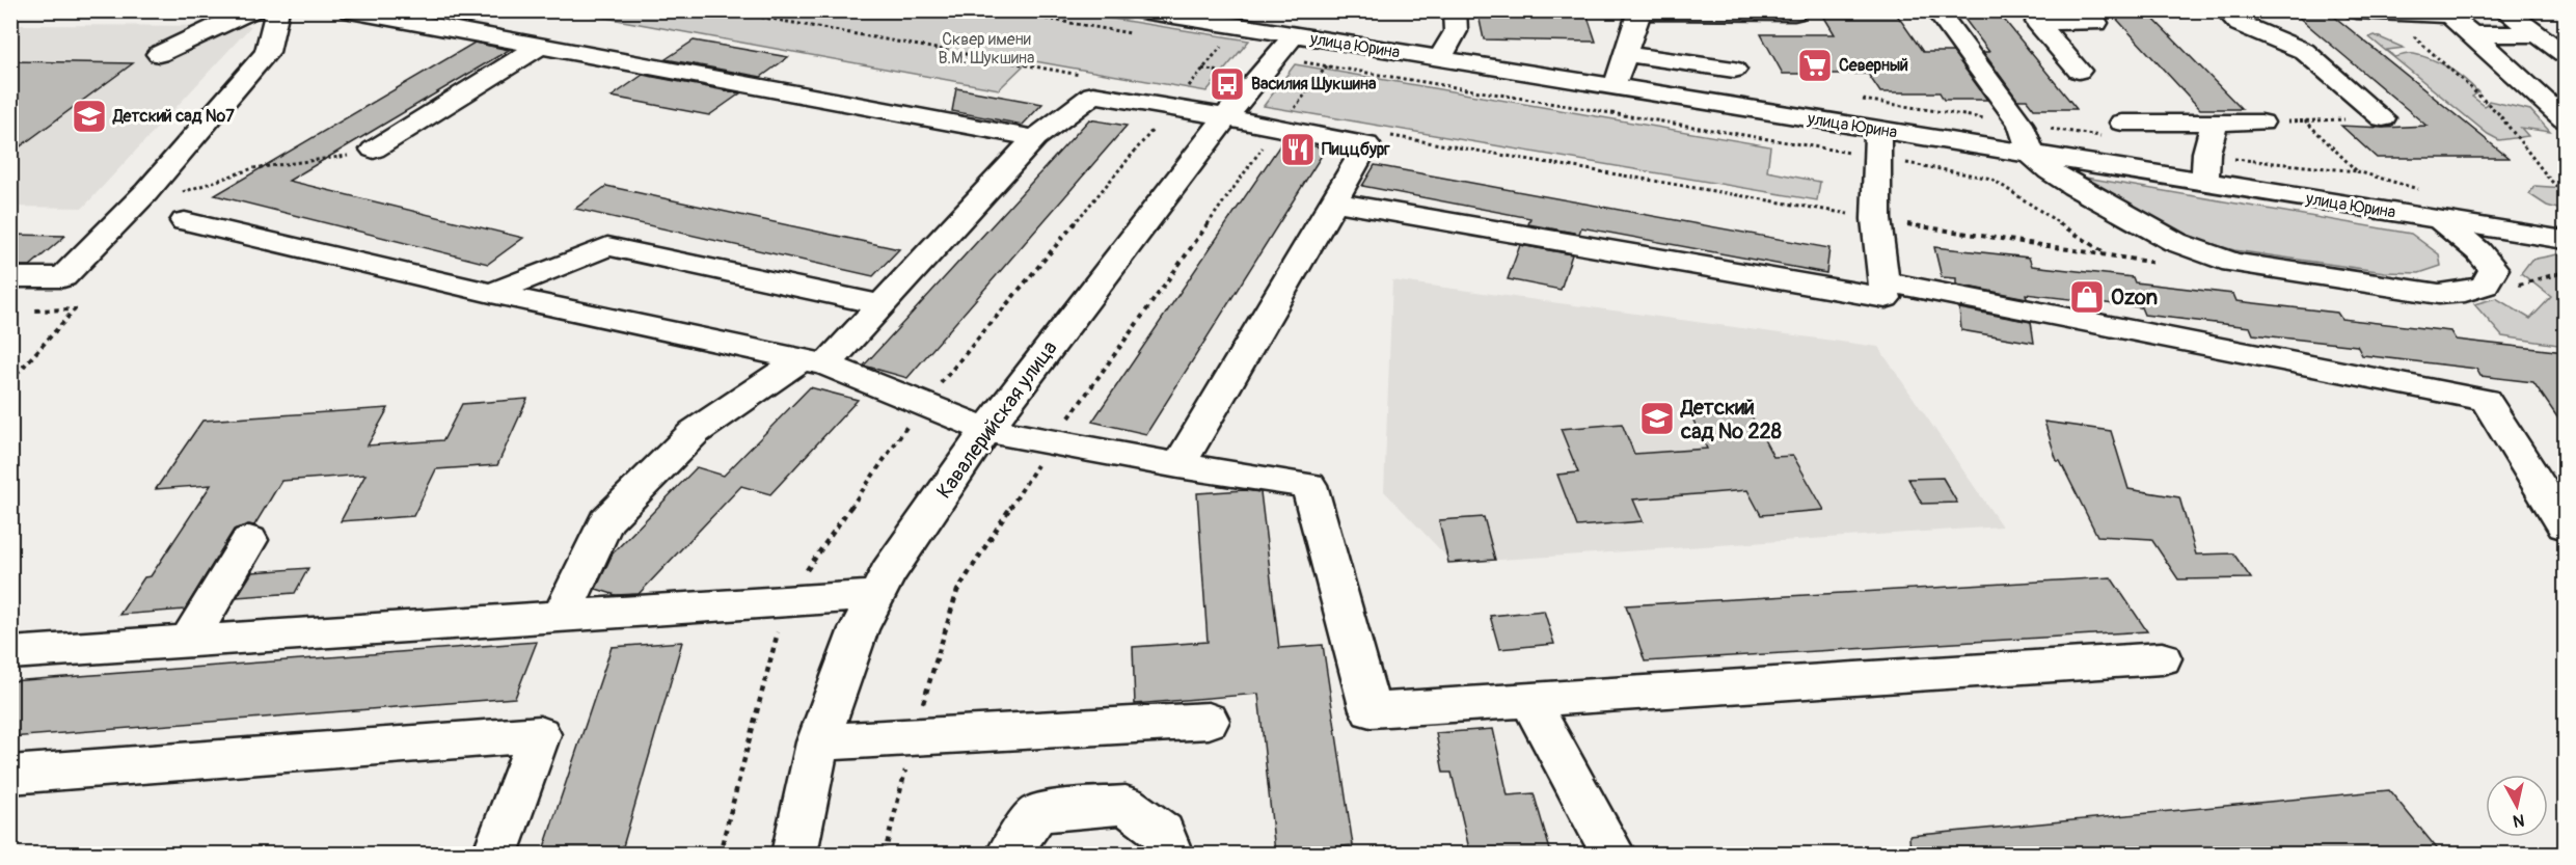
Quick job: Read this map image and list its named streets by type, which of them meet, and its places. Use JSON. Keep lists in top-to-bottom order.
{
  "streets": {
    "street": ["улица Юрина", "Кавалерийская улица"]
  },
  "crossings": [
    ["улица Юрина", "Кавалерийская улица"]
  ],
  "parks": ["Сквер имени В.М. Шукшина"],
  "places": {
    "supermarket": ["Северный"],
    "bus stop": ["Василия Шукшина"],
    "school or university": ["Детский сад №7", "Детский сад № 228"],
    "restaurant": ["Пиццбург"],
    "shop": ["Ozon"]
  },
  "north": "bottom"
}
